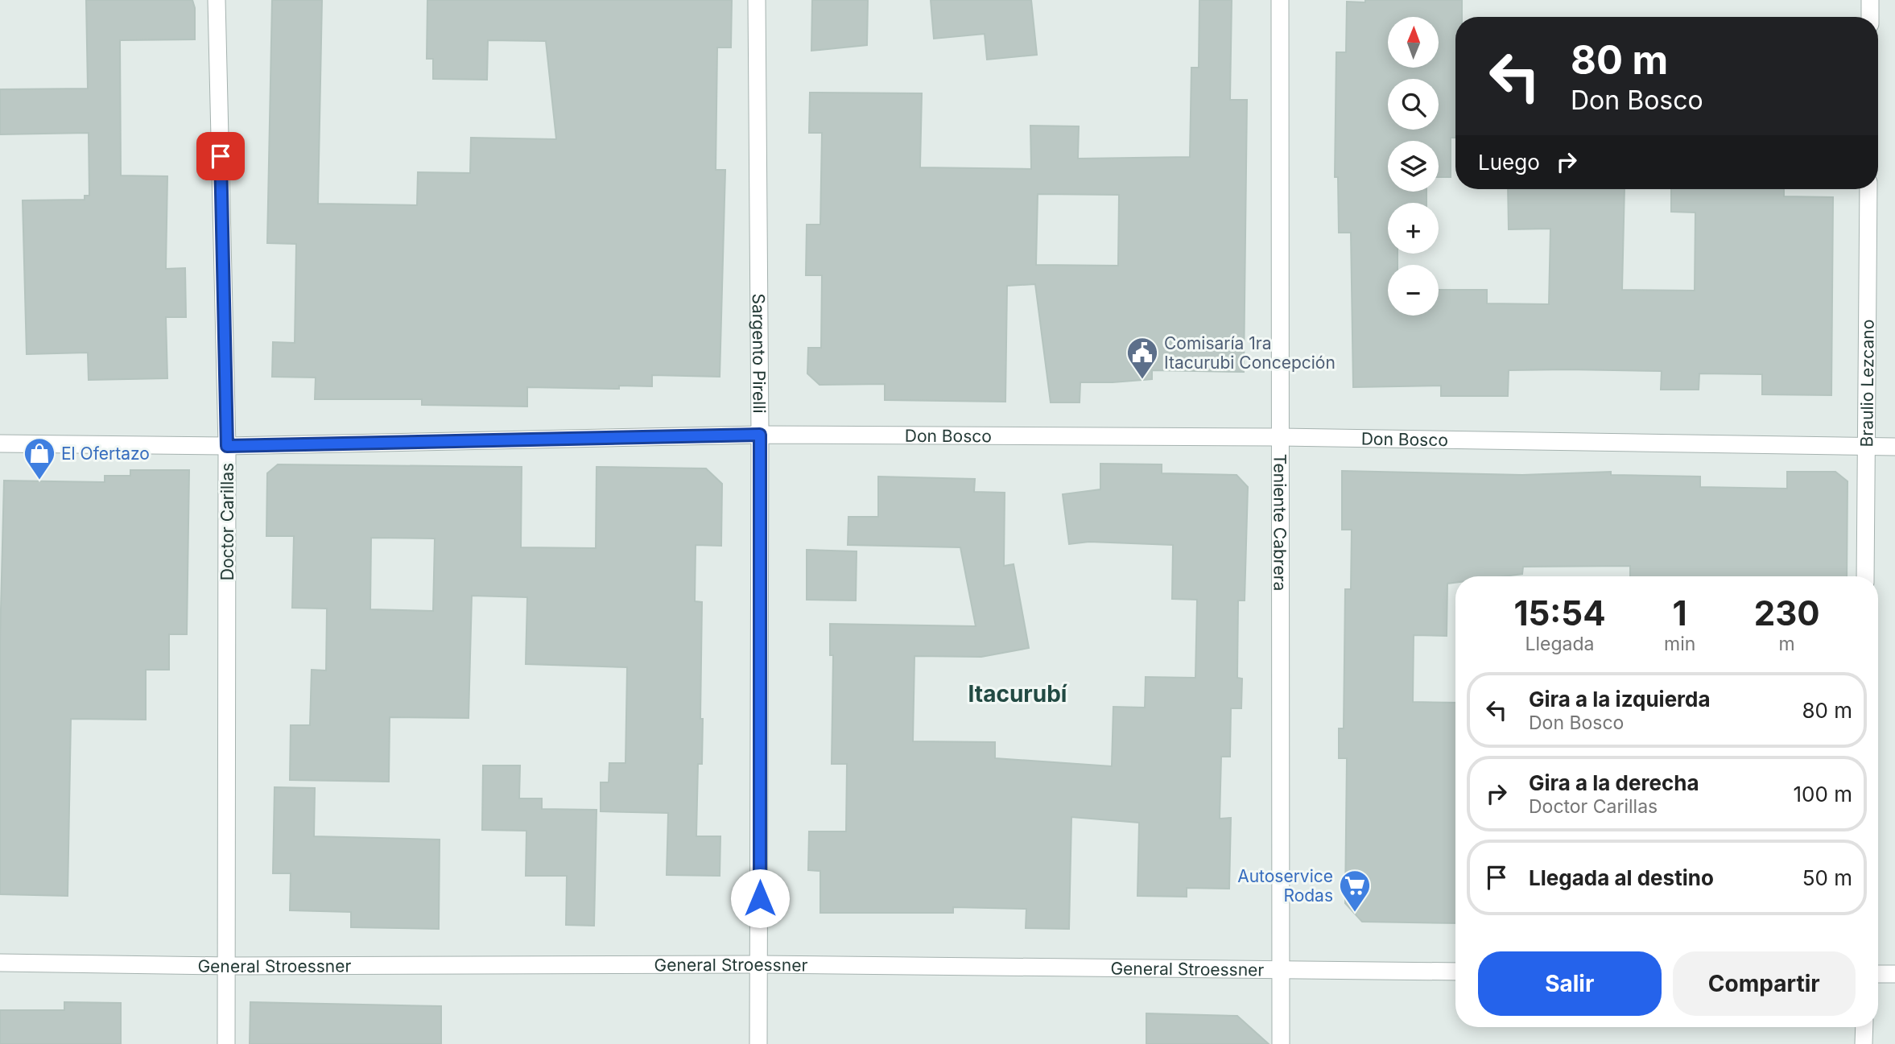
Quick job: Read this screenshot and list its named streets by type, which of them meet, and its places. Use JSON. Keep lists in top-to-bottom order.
{
  "streets": {
    "street": [
      "Sargento Pirelli",
      "Braulio Lezcano",
      "Don Bosco",
      "Doctor Carillas",
      "Teniente Cabrera",
      "General Stroessner"
    ]
  },
  "crossings": [
    ["Sargento Pirelli", "Don Bosco"],
    ["Sargento Pirelli", "General Stroessner"],
    ["Braulio Lezcano", "Don Bosco"],
    ["Don Bosco", "Doctor Carillas"],
    ["Don Bosco", "Teniente Cabrera"],
    ["Doctor Carillas", "General Stroessner"],
    ["Teniente Cabrera", "General Stroessner"]
  ],
  "districts": ["Itacurubí"],
  "places": {
    "public building": ["Comisaría 1ra Itacurubi Concepción"],
    "shop": ["El Ofertazo"],
    "supermarket": ["Autoservice Rodas"]
  },
  "north": "top",
  "page": {
    "map_buttons": ["+", "−"],
    "turn": ["80 m", "Don Bosco"],
    "then": "Luego",
    "eta": [
      "15:54",
      "Llegada",
      "1",
      "min",
      "230",
      "m"
    ],
    "list": [
      {
        "name": "Gira a la izquierda",
        "note": "Don Bosco",
        "value": "80 m"
      },
      {
        "name": "Gira a la derecha",
        "note": "Doctor Carillas",
        "value": "100 m"
      },
      {
        "name": "Llegada al destino",
        "value": "50 m"
      }
    ],
    "buttons": ["Salir", "Compartir"]
  }
}
